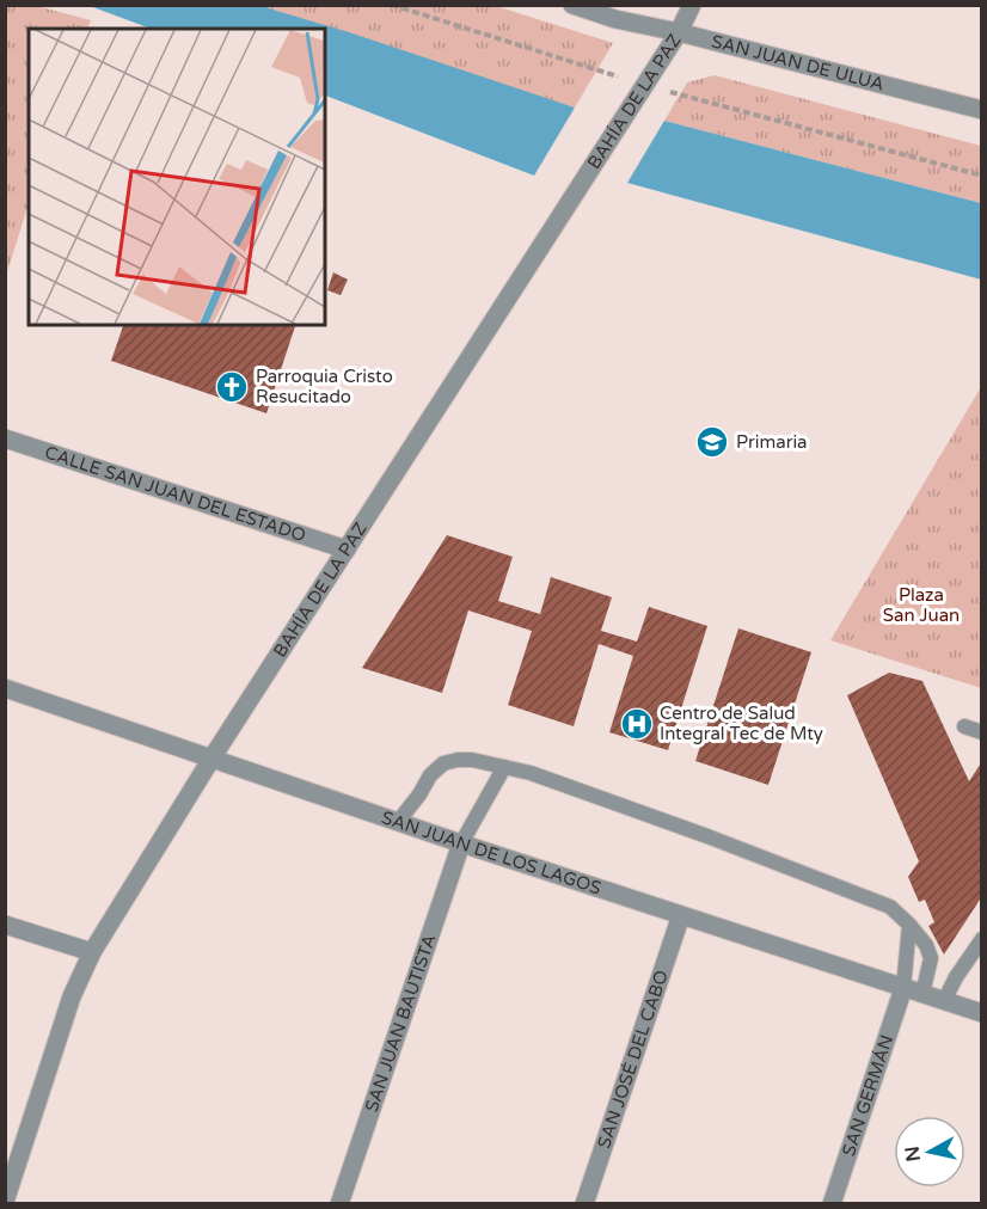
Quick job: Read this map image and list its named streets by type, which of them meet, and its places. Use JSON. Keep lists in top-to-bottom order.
{
  "streets": {
    "street": [
      "SAN JUAN DE ULUA",
      "BAHÍA DE LA PAZ",
      "CALLE SAN JUAN DEL ESTADO",
      "SAN JUAN DE LOS LAGOS",
      "SAN JUAN BAUTISTA",
      "SAN JOSÉ DEL CABO",
      "SAN GERMÁN"
    ]
  },
  "crossings": [
    ["SAN JUAN DE ULUA", "BAHÍA DE LA PAZ"],
    ["BAHÍA DE LA PAZ", "CALLE SAN JUAN DEL ESTADO"],
    ["BAHÍA DE LA PAZ", "SAN JUAN DE LOS LAGOS"],
    ["SAN JUAN DE LOS LAGOS", "SAN JUAN BAUTISTA"],
    ["SAN JUAN DE LOS LAGOS", "SAN JOSÉ DEL CABO"],
    ["SAN JUAN DE LOS LAGOS", "SAN GERMÁN"]
  ],
  "parks": ["Plaza San Juan"],
  "places": {
    "church": ["Parroquia Cristo Resucitado"],
    "school or university": ["Primaria"],
    "hospital": ["Centro de Salud Integral Tec de Mty"]
  },
  "north": "left"
}
